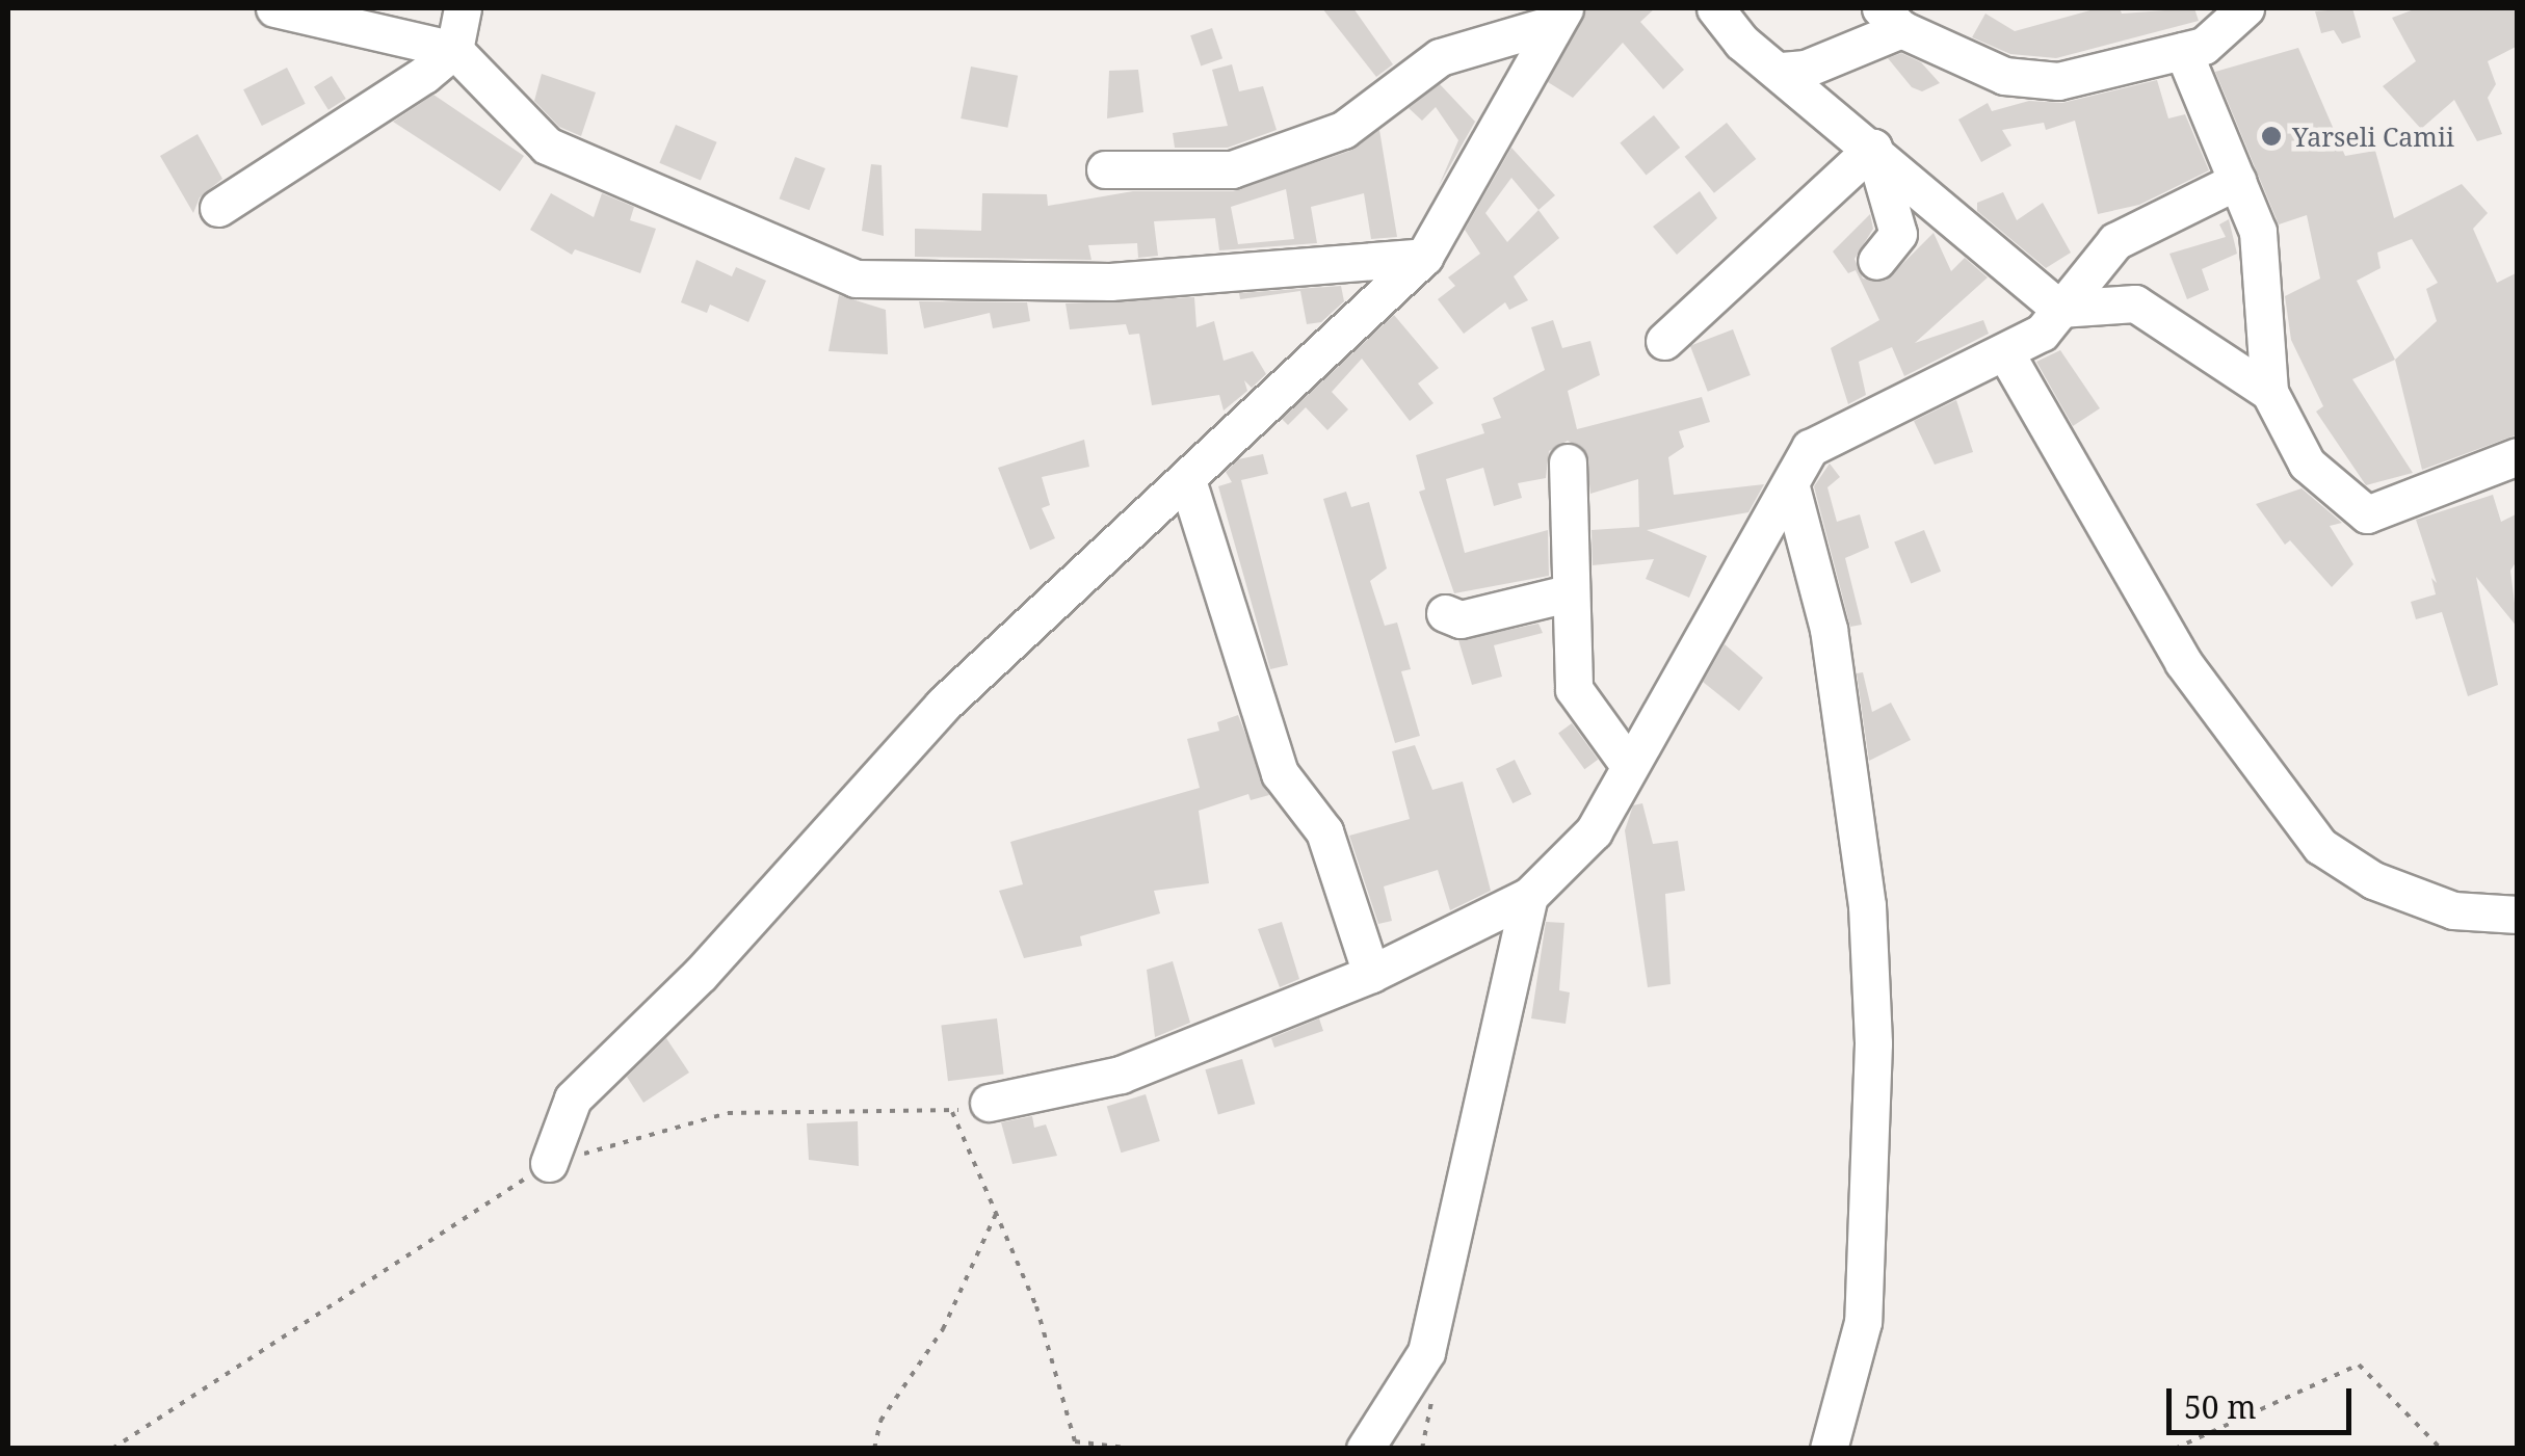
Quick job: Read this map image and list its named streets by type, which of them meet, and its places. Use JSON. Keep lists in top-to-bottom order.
{
  "places": ["Yarseli Camii"],
  "scale_bar": "50 m"
}
